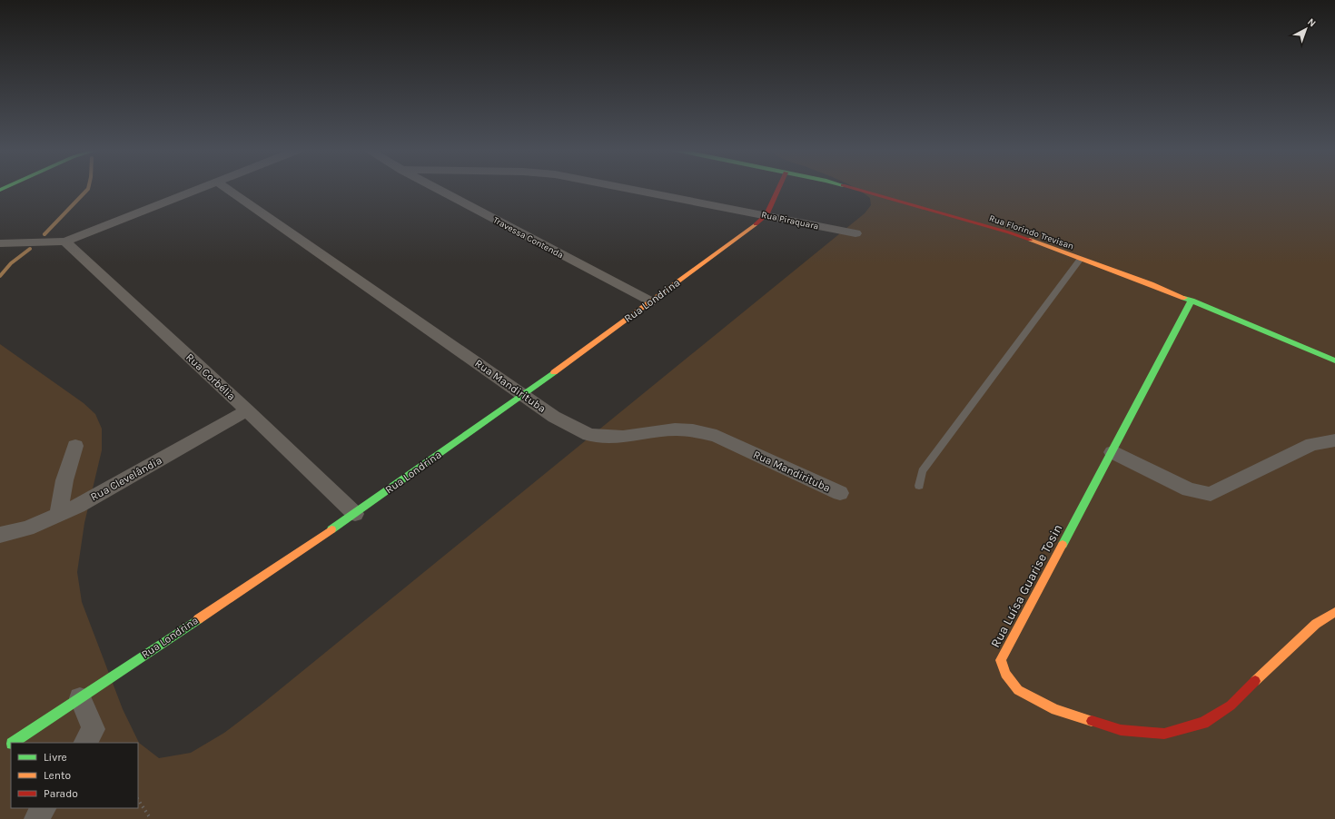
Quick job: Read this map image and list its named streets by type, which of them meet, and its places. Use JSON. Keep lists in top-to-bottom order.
{
  "streets": {
    "street": [
      "Rua Piraquara",
      "Rua Florindo Trevisan",
      "Travessa Contenda",
      "Rua Londrina",
      "Rua Corbélia",
      "Rua Mandirituba",
      "Rua Clevelândia",
      "Rua Luísa Guarise Tosin"
    ]
  },
  "crossings": [
    ["Rua Piraquara", "Rua Londrina"],
    ["Rua Florindo Trevisan", "Rua Luísa Guarise Tosin"],
    ["Travessa Contenda", "Rua Londrina"],
    ["Rua Londrina", "Rua Corbélia"],
    ["Rua Londrina", "Rua Mandirituba"],
    ["Rua Corbélia", "Rua Clevelândia"]
  ],
  "legend": ["Livre", "Lento", "Parado"],
  "north": "top right"
}
